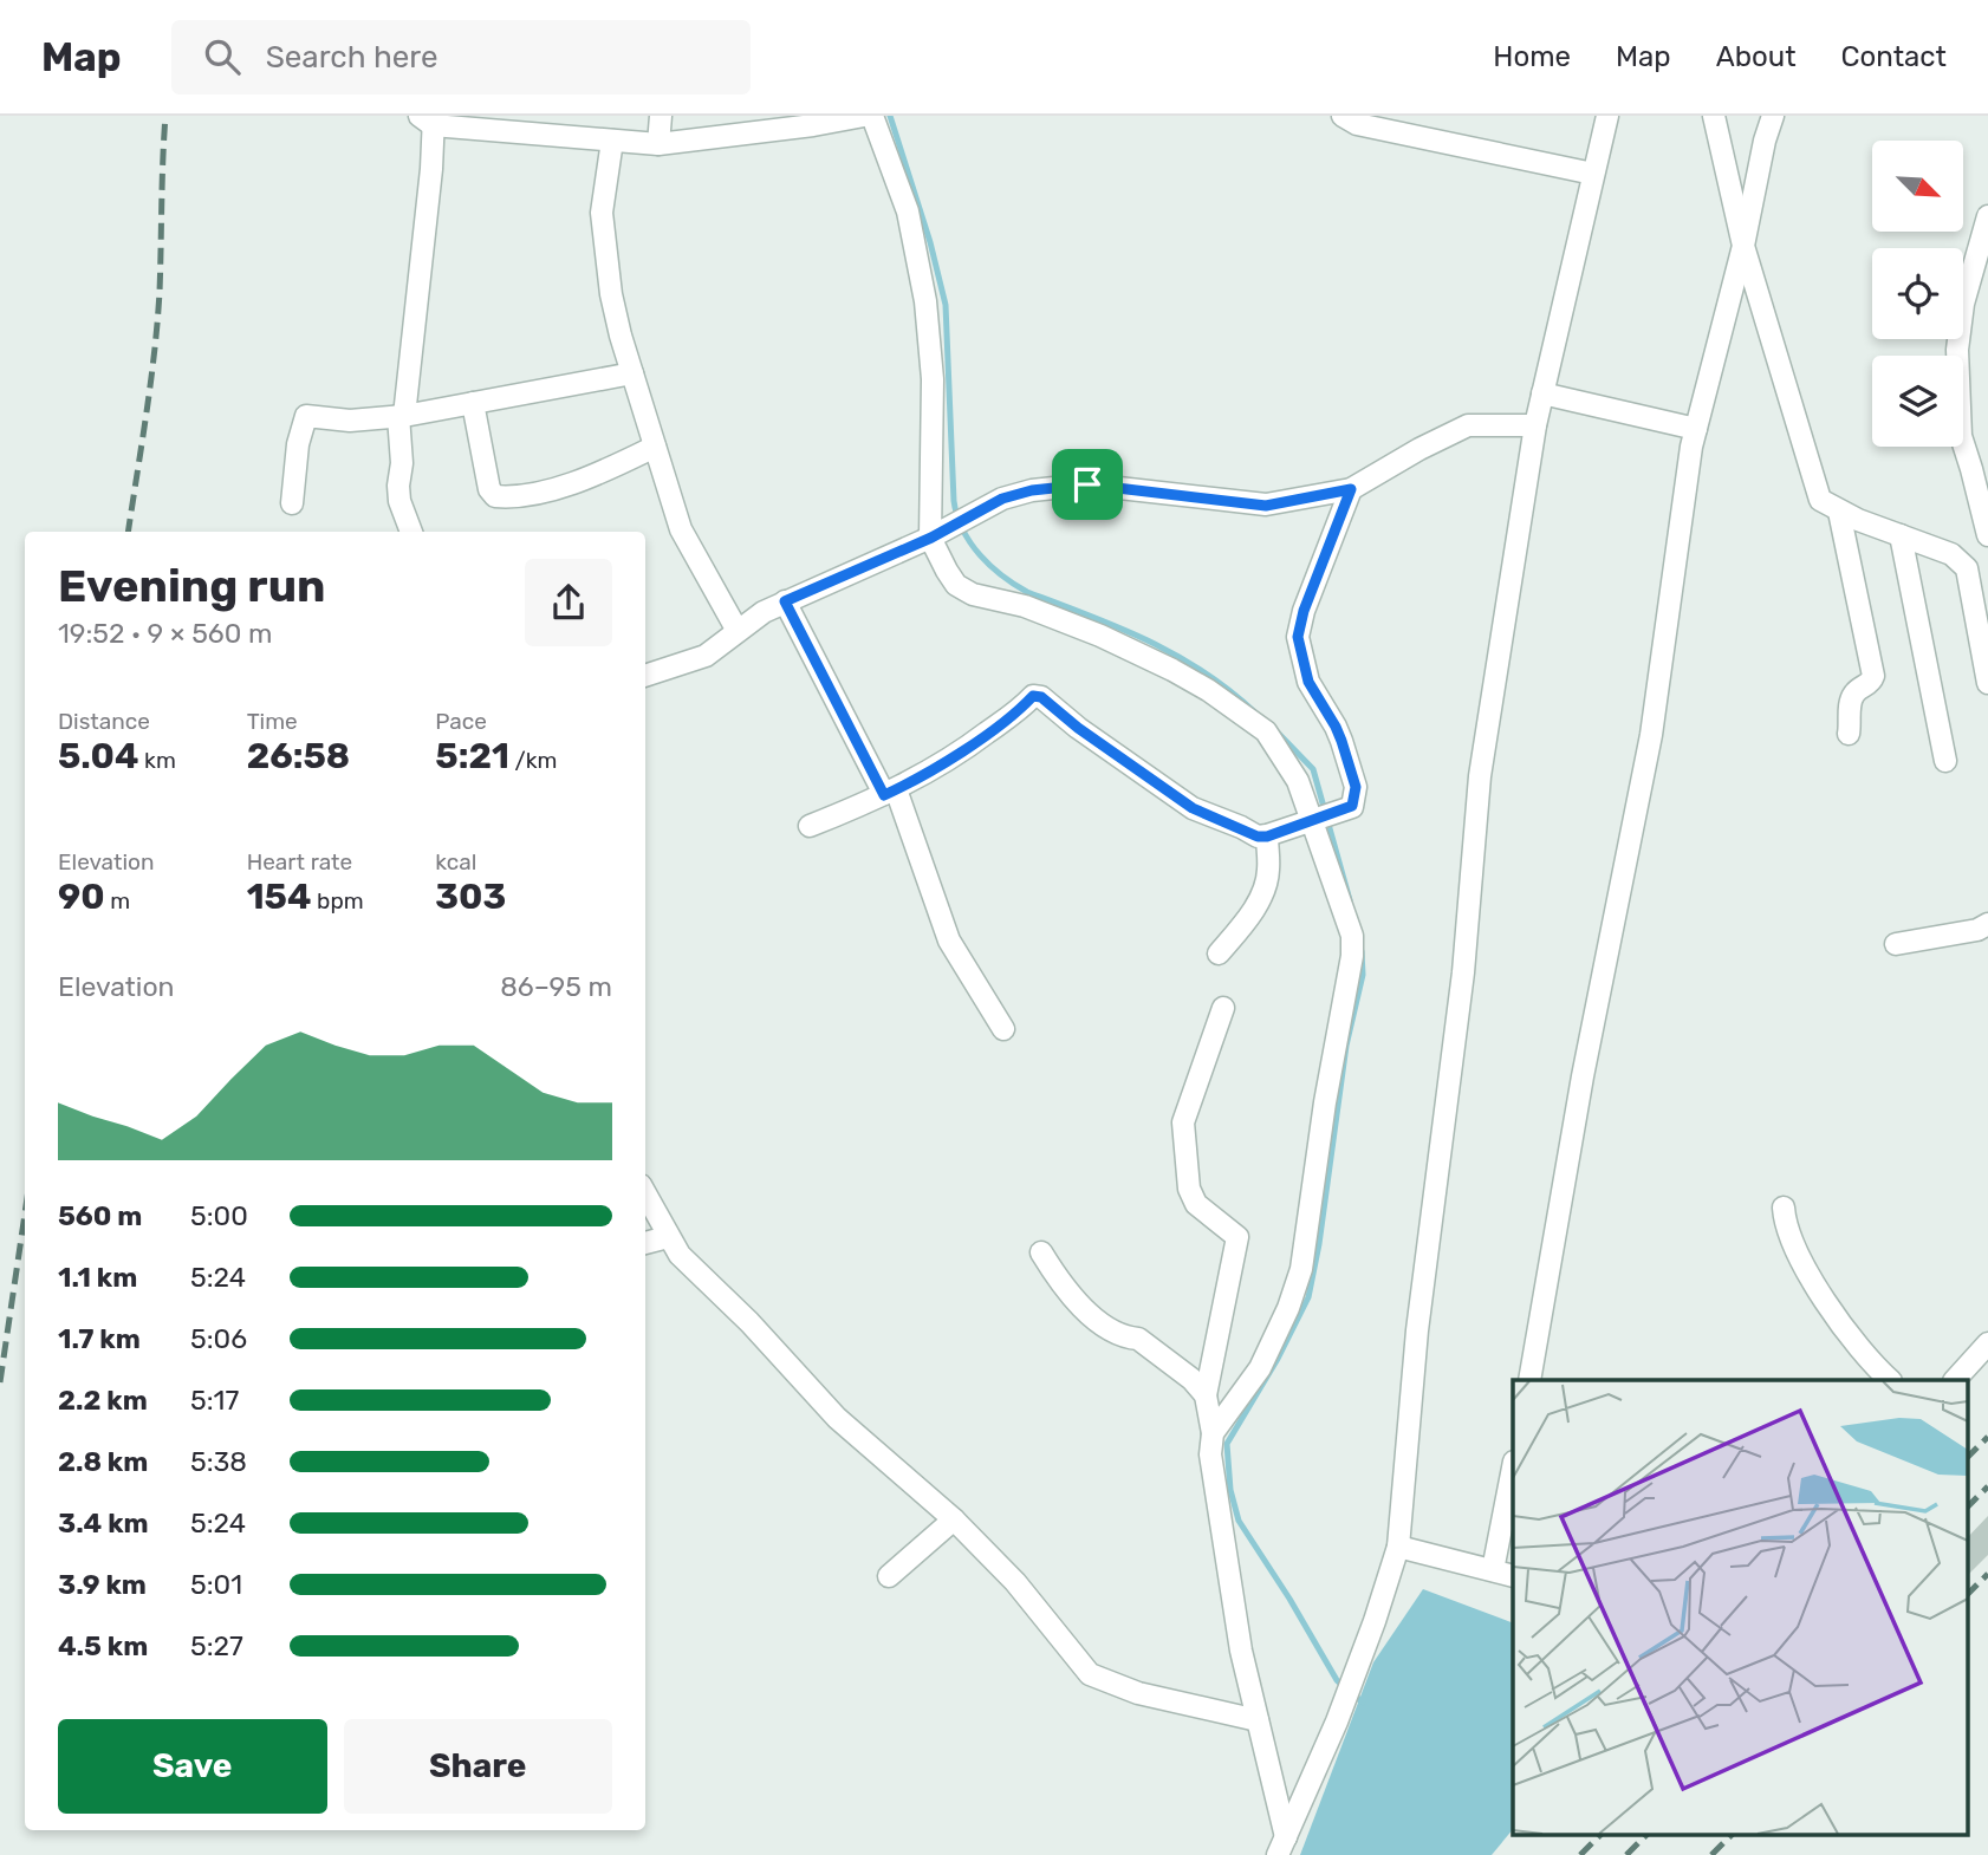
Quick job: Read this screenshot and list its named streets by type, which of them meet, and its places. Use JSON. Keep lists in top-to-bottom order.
{
  "north": "bottom right",
  "page": {
    "header": "Map",
    "search": "Search here",
    "nav": [
      "Home",
      "Map",
      "About",
      "Contact"
    ],
    "heading": ["Evening run", "19:52 · 9 × 560 m"],
    "stats": [
      ["Distance", "5.04 km"],
      ["Time", "26:58"],
      ["Pace", "5:21 /km"],
      ["Elevation", "90 m"],
      ["Heart rate", "154 bpm"],
      ["kcal", "303"]
    ],
    "chart": ["Elevation", "86–95 m"],
    "list": [
      {
        "name": "560 m",
        "note": "5:00"
      },
      {
        "name": "1.1 km",
        "note": "5:24"
      },
      {
        "name": "1.7 km",
        "note": "5:06"
      },
      {
        "name": "2.2 km",
        "note": "5:17"
      },
      {
        "name": "2.8 km",
        "note": "5:38"
      },
      {
        "name": "3.4 km",
        "note": "5:24"
      },
      {
        "name": "3.9 km",
        "note": "5:01"
      },
      {
        "name": "4.5 km",
        "note": "5:27"
      }
    ],
    "buttons": ["Save", "Share"]
  }
}
